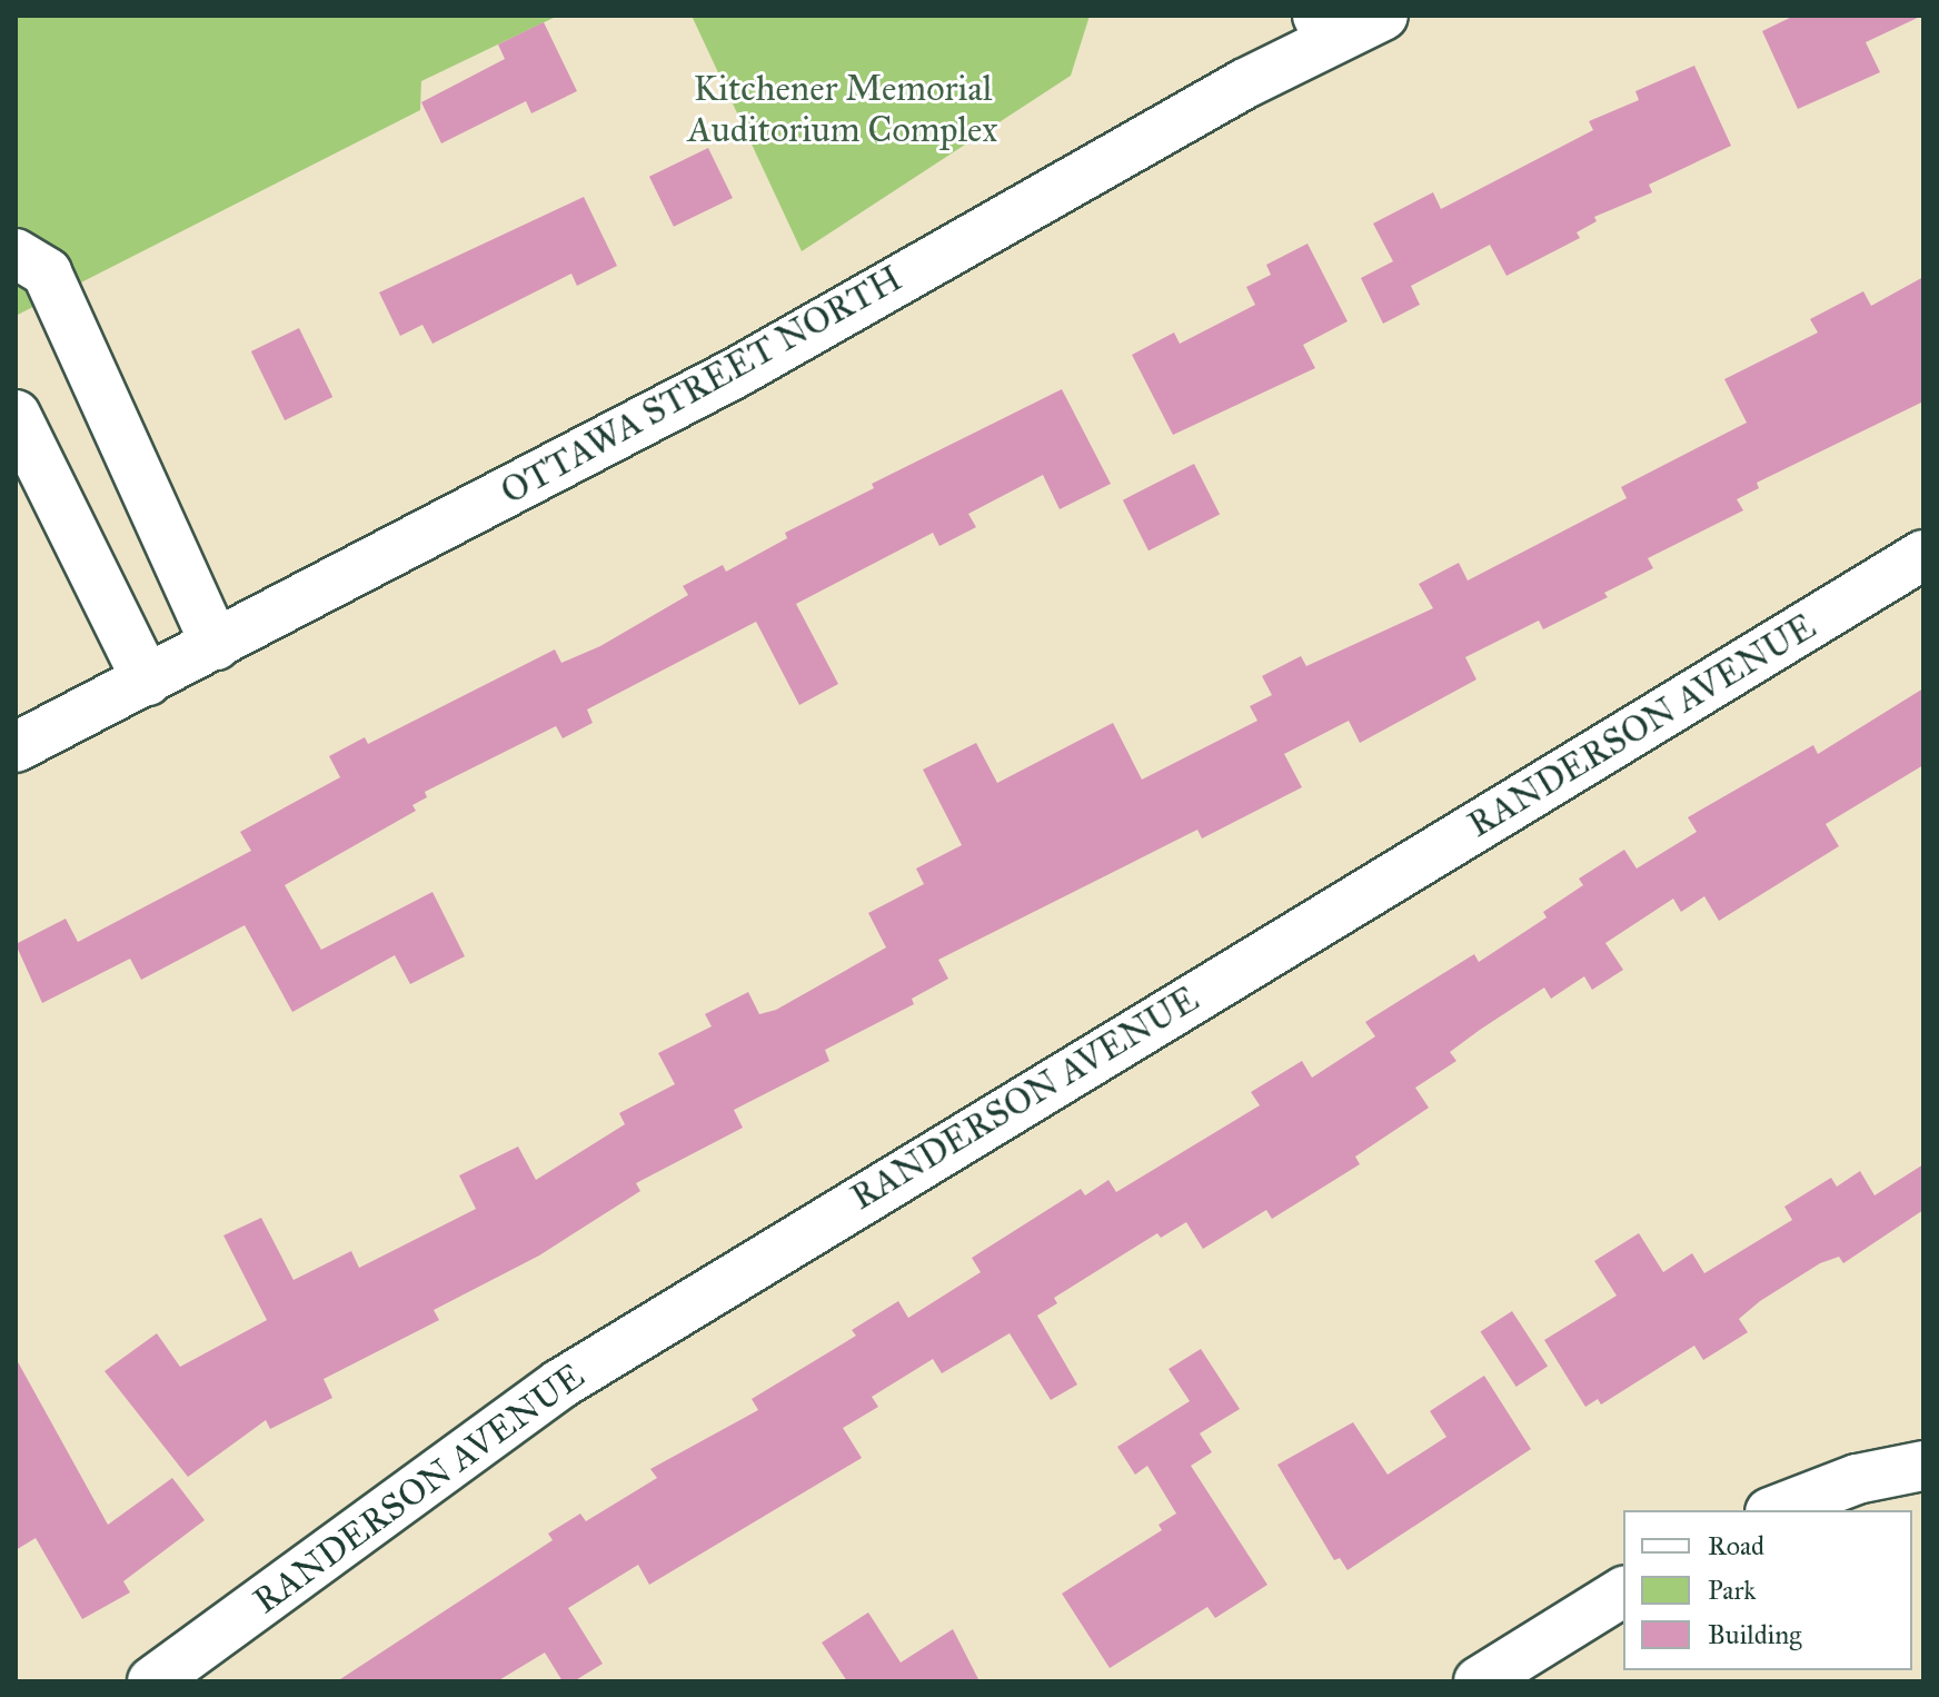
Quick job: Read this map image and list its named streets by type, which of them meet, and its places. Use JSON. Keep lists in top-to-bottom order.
{
  "streets": {
    "street": ["OTTAWA STREET NORTH", "RANDERSON AVENUE"]
  },
  "parks": ["Kitchener Memorial Auditorium Complex"],
  "legend": ["Road", "Park", "Building"]
}
